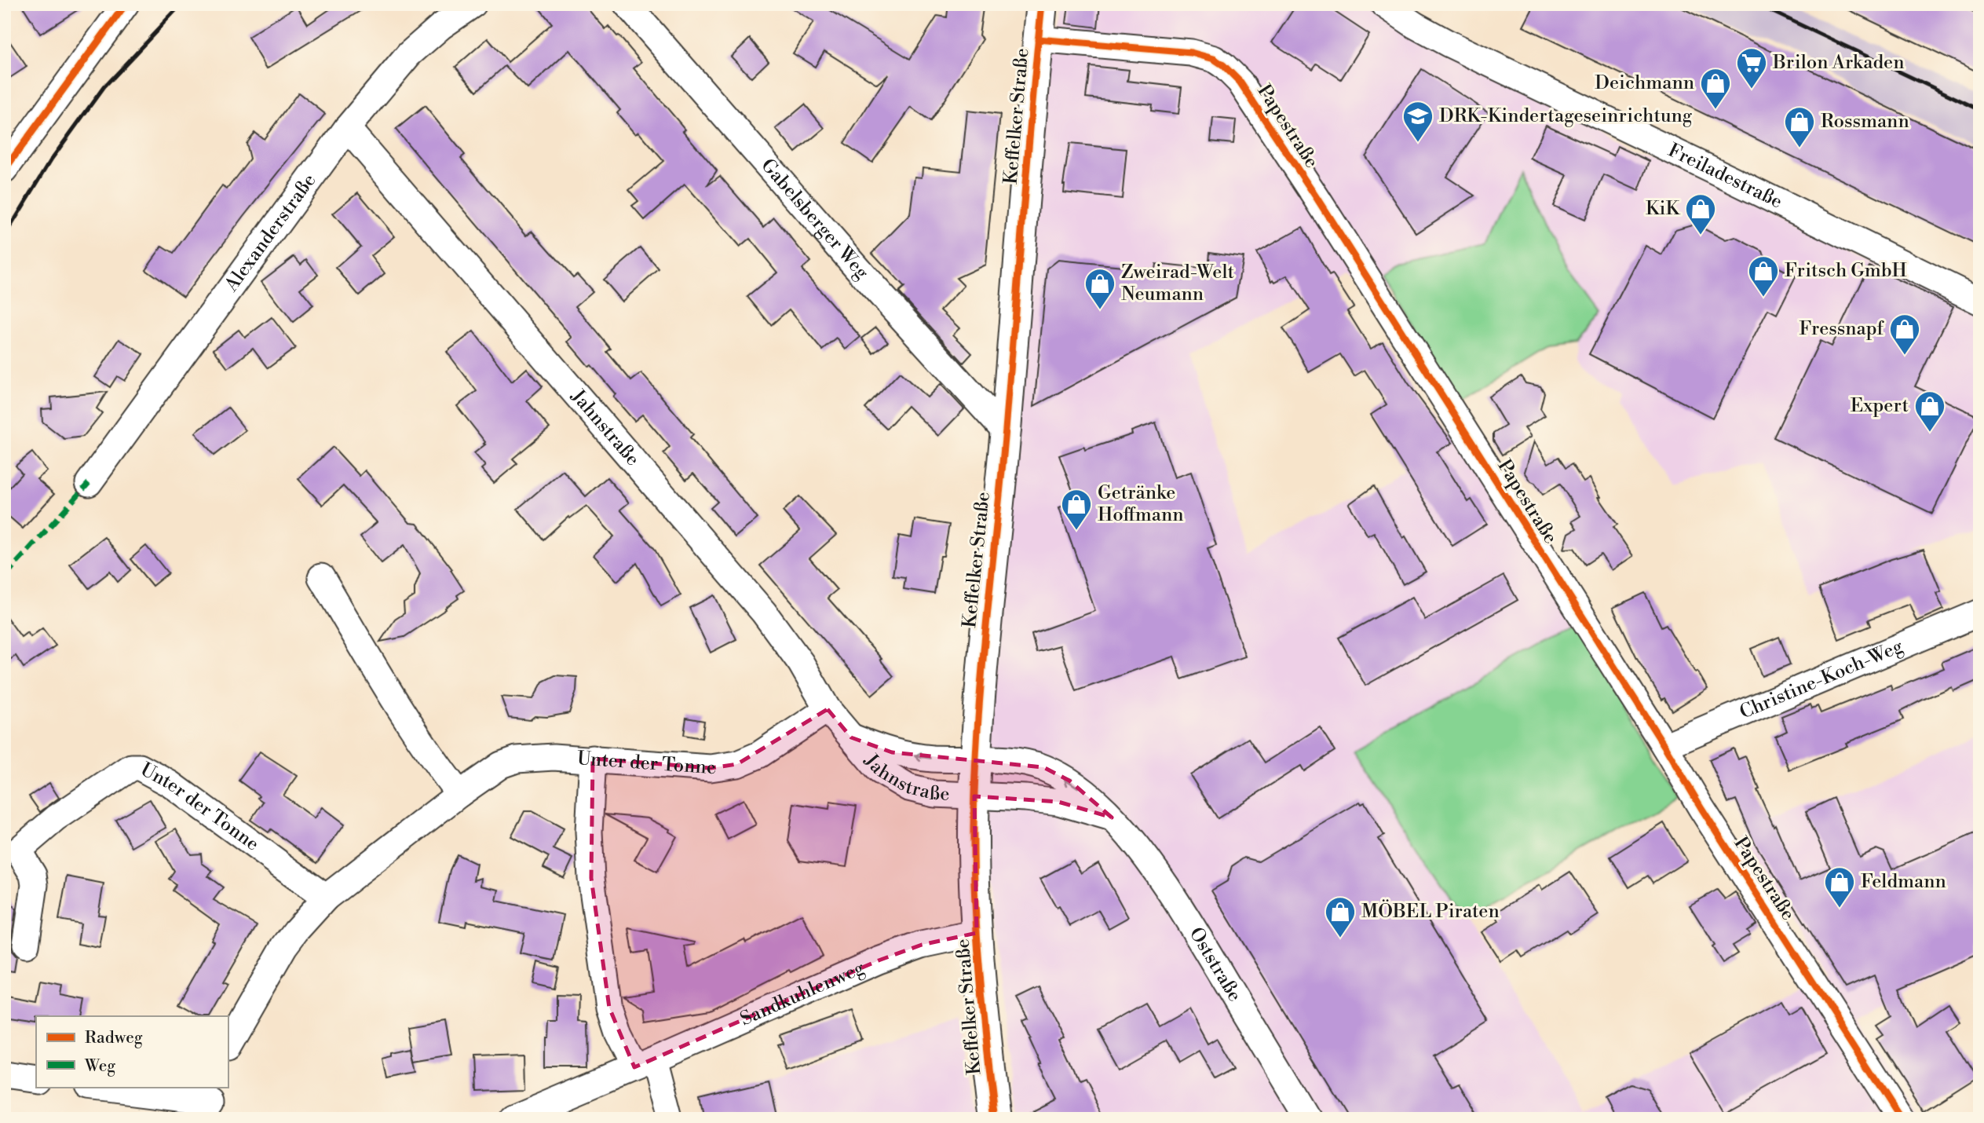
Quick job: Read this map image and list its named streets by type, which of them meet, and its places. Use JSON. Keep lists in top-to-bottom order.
{
  "streets": {
    "street": [
      "Keffelker Straße",
      "Papestraße",
      "Freiladestraße",
      "Gabelsberger Weg",
      "Alexanderstraße",
      "Jahnstraße",
      "Christine-Koch-Weg",
      "Unter der Tonne",
      "Oststraße",
      "Sandkuhlenweg"
    ]
  },
  "crossings": [
    ["Keffelker Straße", "Papestraße"],
    ["Keffelker Straße", "Gabelsberger Weg"],
    ["Keffelker Straße", "Jahnstraße"],
    ["Keffelker Straße", "Oststraße"],
    ["Keffelker Straße", "Sandkuhlenweg"],
    ["Papestraße", "Christine-Koch-Weg"],
    ["Alexanderstraße", "Jahnstraße"],
    ["Jahnstraße", "Unter der Tonne"],
    ["Jahnstraße", "Oststraße"]
  ],
  "places": {
    "supermarket": ["Brilon Arkaden"],
    "shop": [
      "Deichmann",
      "Rossmann",
      "KiK",
      "Fritsch GmbH",
      "Zweirad-Welt Neumann",
      "Fressnapf",
      "Expert",
      "Getränke Hoffmann",
      "Feldmann",
      "MÖBEL Piraten"
    ],
    "school or university": ["DRK-Kindertageseinrichtung"]
  },
  "legend": ["Radweg", "Weg"]
}
